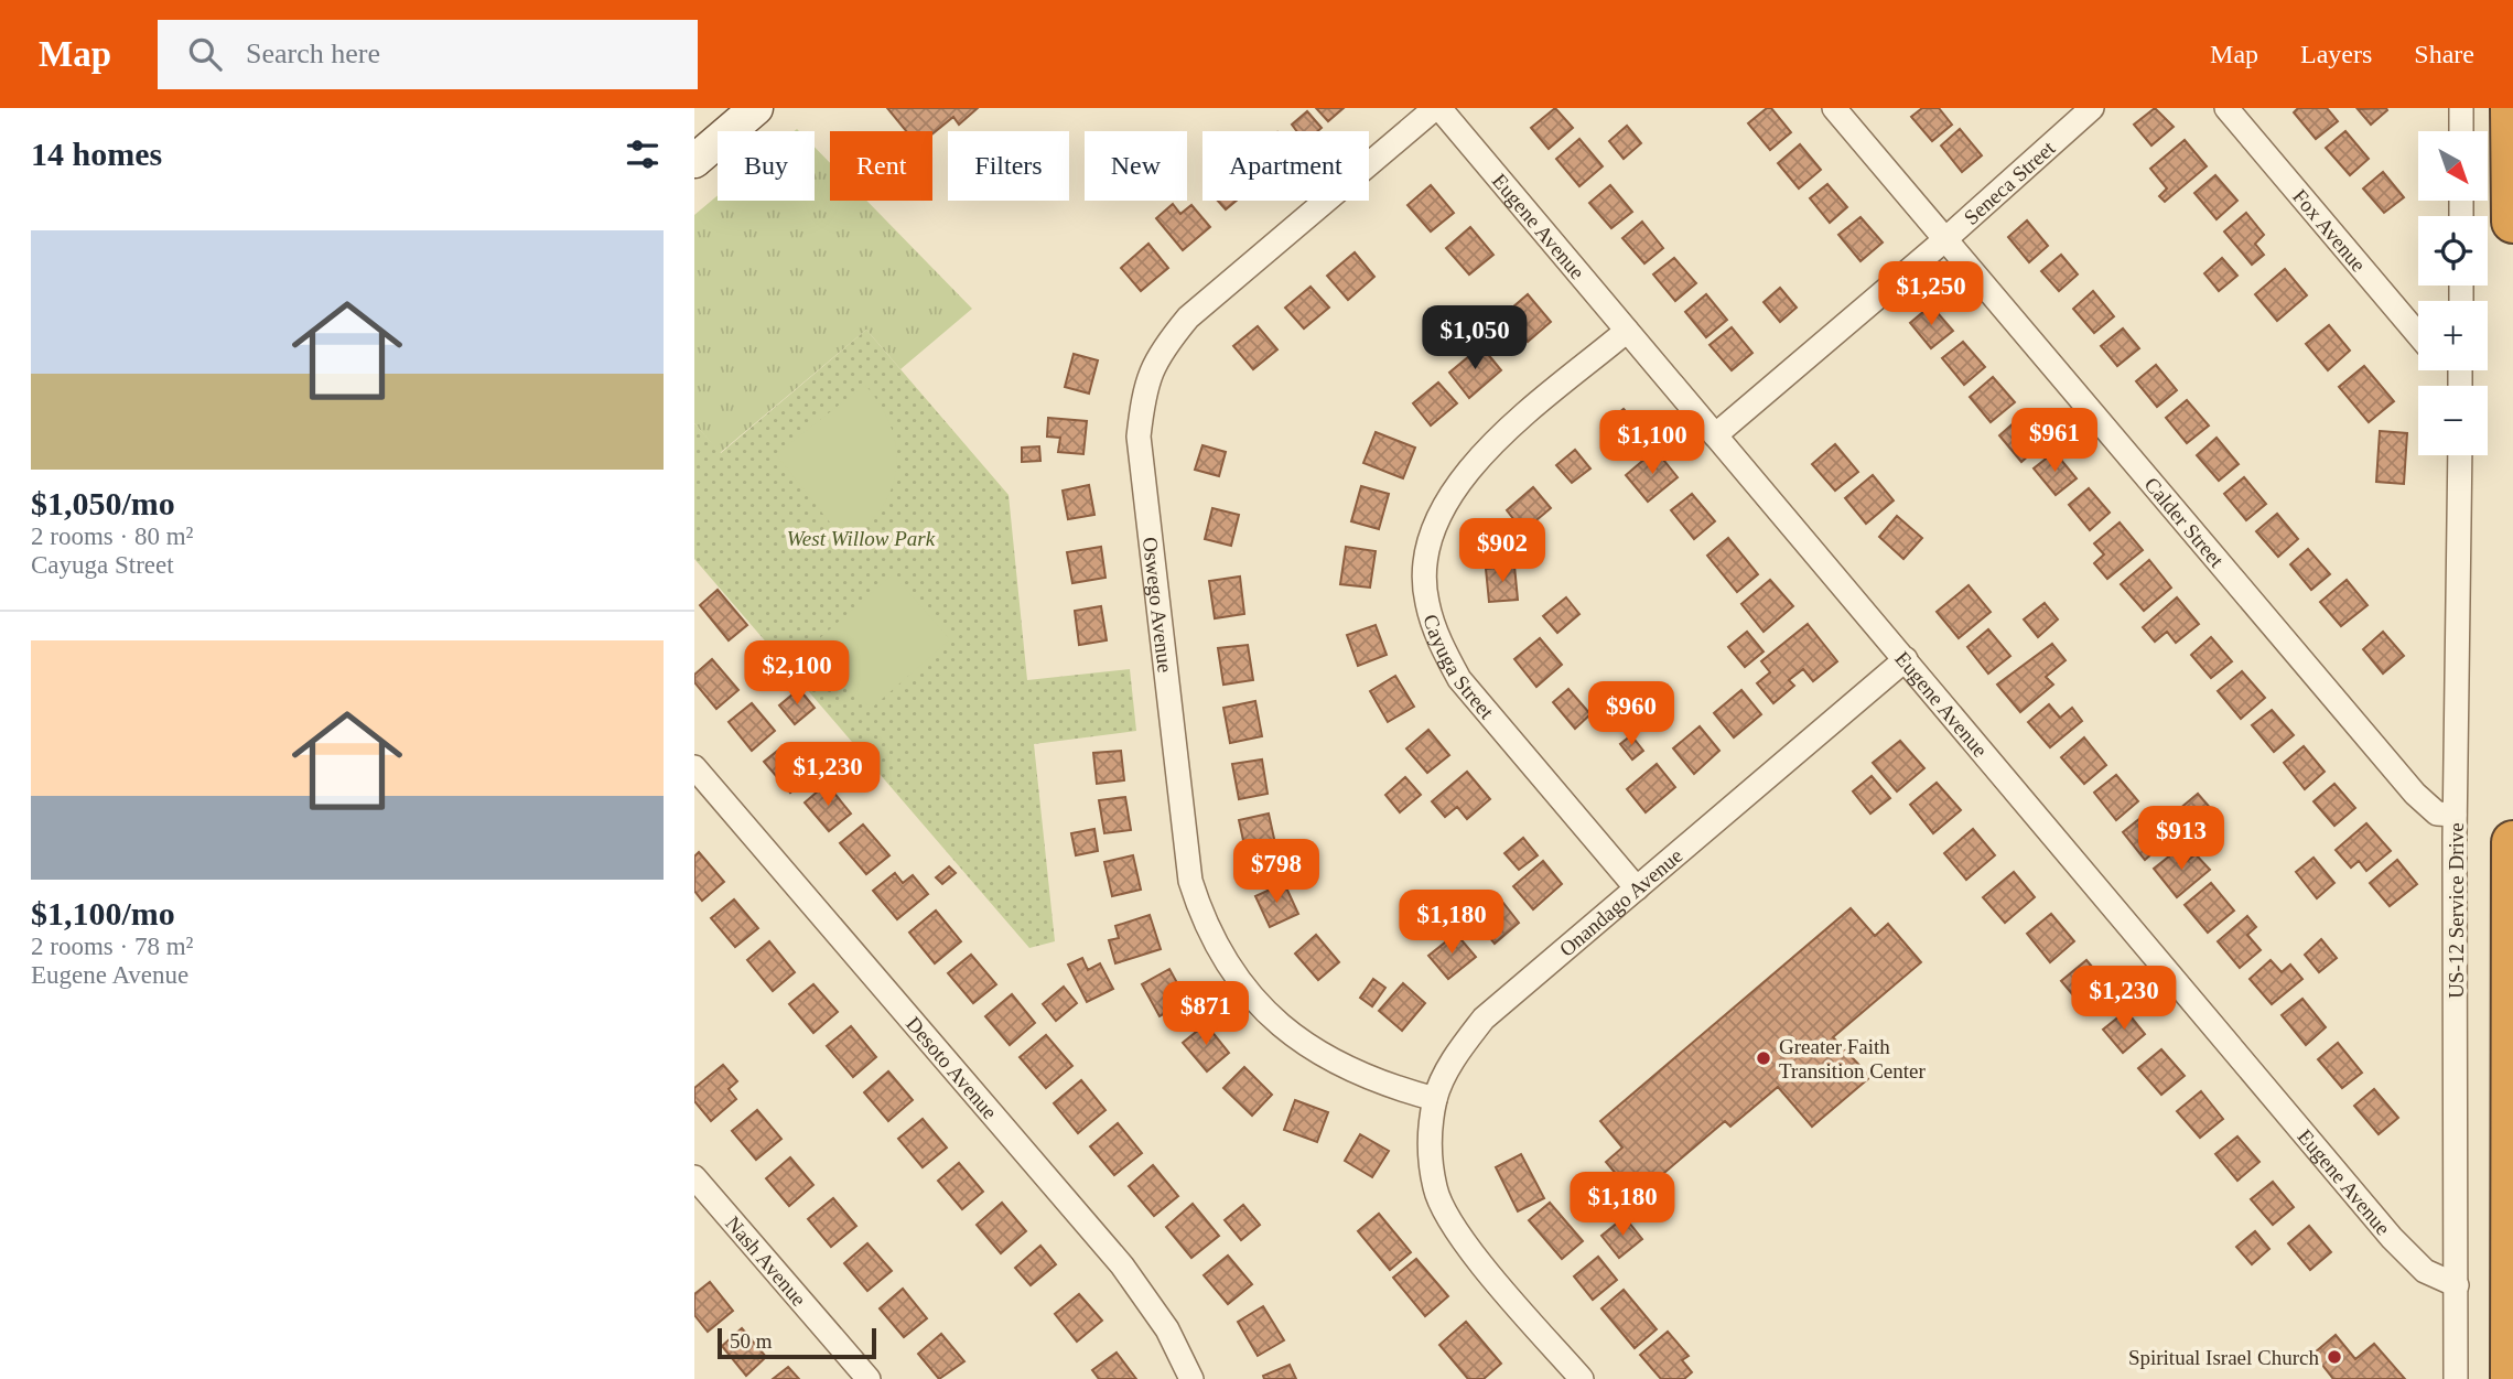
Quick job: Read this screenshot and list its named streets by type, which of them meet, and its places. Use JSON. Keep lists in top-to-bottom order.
{
  "streets": {
    "street": [
      "Seneca Street",
      "Eugene Avenue",
      "Fox Avenue",
      "Calder Street",
      "Oswego Avenue",
      "Cayuga Street",
      "Onandago Avenue",
      "US-12 Service Drive",
      "Desoto Avenue",
      "Nash Avenue"
    ]
  },
  "crossings": [
    ["Seneca Street", "Eugene Avenue"],
    ["Seneca Street", "Calder Street"],
    ["Eugene Avenue", "Oswego Avenue"],
    ["Eugene Avenue", "Cayuga Street"],
    ["Eugene Avenue", "Onandago Avenue"],
    ["Eugene Avenue", "US-12 Service Drive"],
    ["Calder Street", "US-12 Service Drive"],
    ["Oswego Avenue", "Onandago Avenue"],
    ["Cayuga Street", "Onandago Avenue"]
  ],
  "parks": ["West Willow Park"],
  "places": ["Greater Faith Transition Center", "Spiritual Israel Church"],
  "scale_bar": "50 m",
  "north": "bottom right",
  "page": {
    "header": "Map",
    "search": "Search here",
    "nav": ["Map", "Layers", "Share"],
    "heading": "14 homes",
    "map_buttons": ["+", "−"],
    "chip": [
      "Buy",
      "Rent",
      "Filters",
      "New",
      "Apartment"
    ],
    "list": [
      {
        "name": "$1,050/mo",
        "note": "2 rooms · 80 m² · Cayuga Street"
      },
      {
        "name": "$1,100/mo",
        "note": "2 rooms · 78 m² · Eugene Avenue"
      }
    ],
    "price": [
      "$1,250",
      "$1,050",
      "$961",
      "$1,100",
      "$902",
      "$2,100",
      "$960",
      "$1,230",
      "$913",
      "$798",
      "$1,180",
      "$1,230",
      "$871",
      "$1,180"
    ],
    "scale": "50 m"
  }
}
